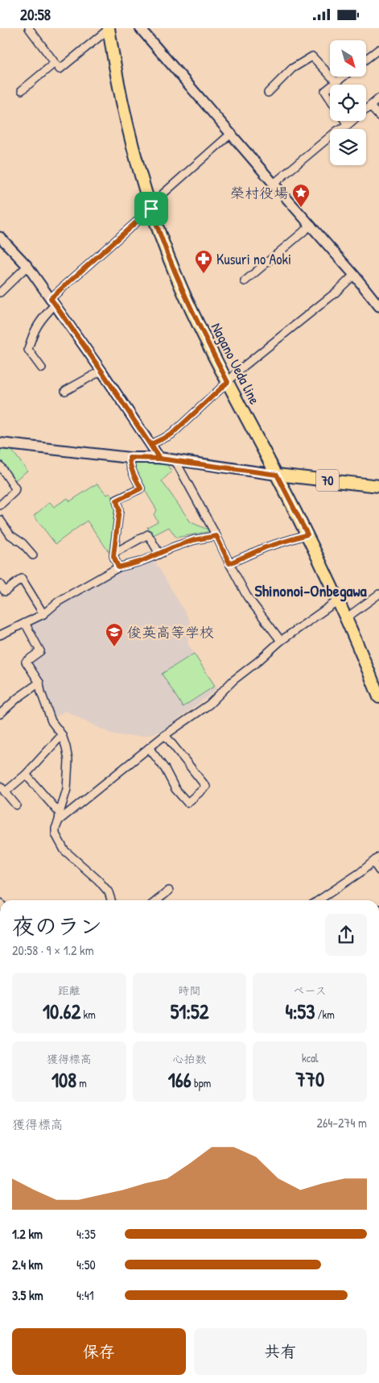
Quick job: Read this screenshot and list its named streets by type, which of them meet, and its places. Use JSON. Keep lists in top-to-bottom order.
{
  "streets": {
    "main road": ["Nagano Ueda line", "70"]
  },
  "crossings": [
    ["Nagano Ueda line", "70"]
  ],
  "districts": ["Shinonoi-Onbegawa"],
  "places": {
    "place": ["榮村役場"],
    "pharmacy": ["Kusuri no Aoki"],
    "school or university": ["俊英高等学校"]
  },
  "north": "bottom right",
  "page": {
    "status": "20:58",
    "heading": ["夜のラン", "20:58 · 9 × 1.2 km"],
    "stats": [
      ["距離", "10.62 km"],
      ["時間", "51:52"],
      ["ペース", "4:53 /km"],
      ["獲得標高", "108 m"],
      ["心拍数", "166 bpm"],
      ["kcal", "770"]
    ],
    "chart": ["獲得標高", "264–274 m"],
    "list": [
      {
        "name": "1.2 km",
        "note": "4:35"
      },
      {
        "name": "2.4 km",
        "note": "4:50"
      },
      {
        "name": "3.5 km",
        "note": "4:41"
      }
    ],
    "buttons": ["保存", "共有"]
  }
}
